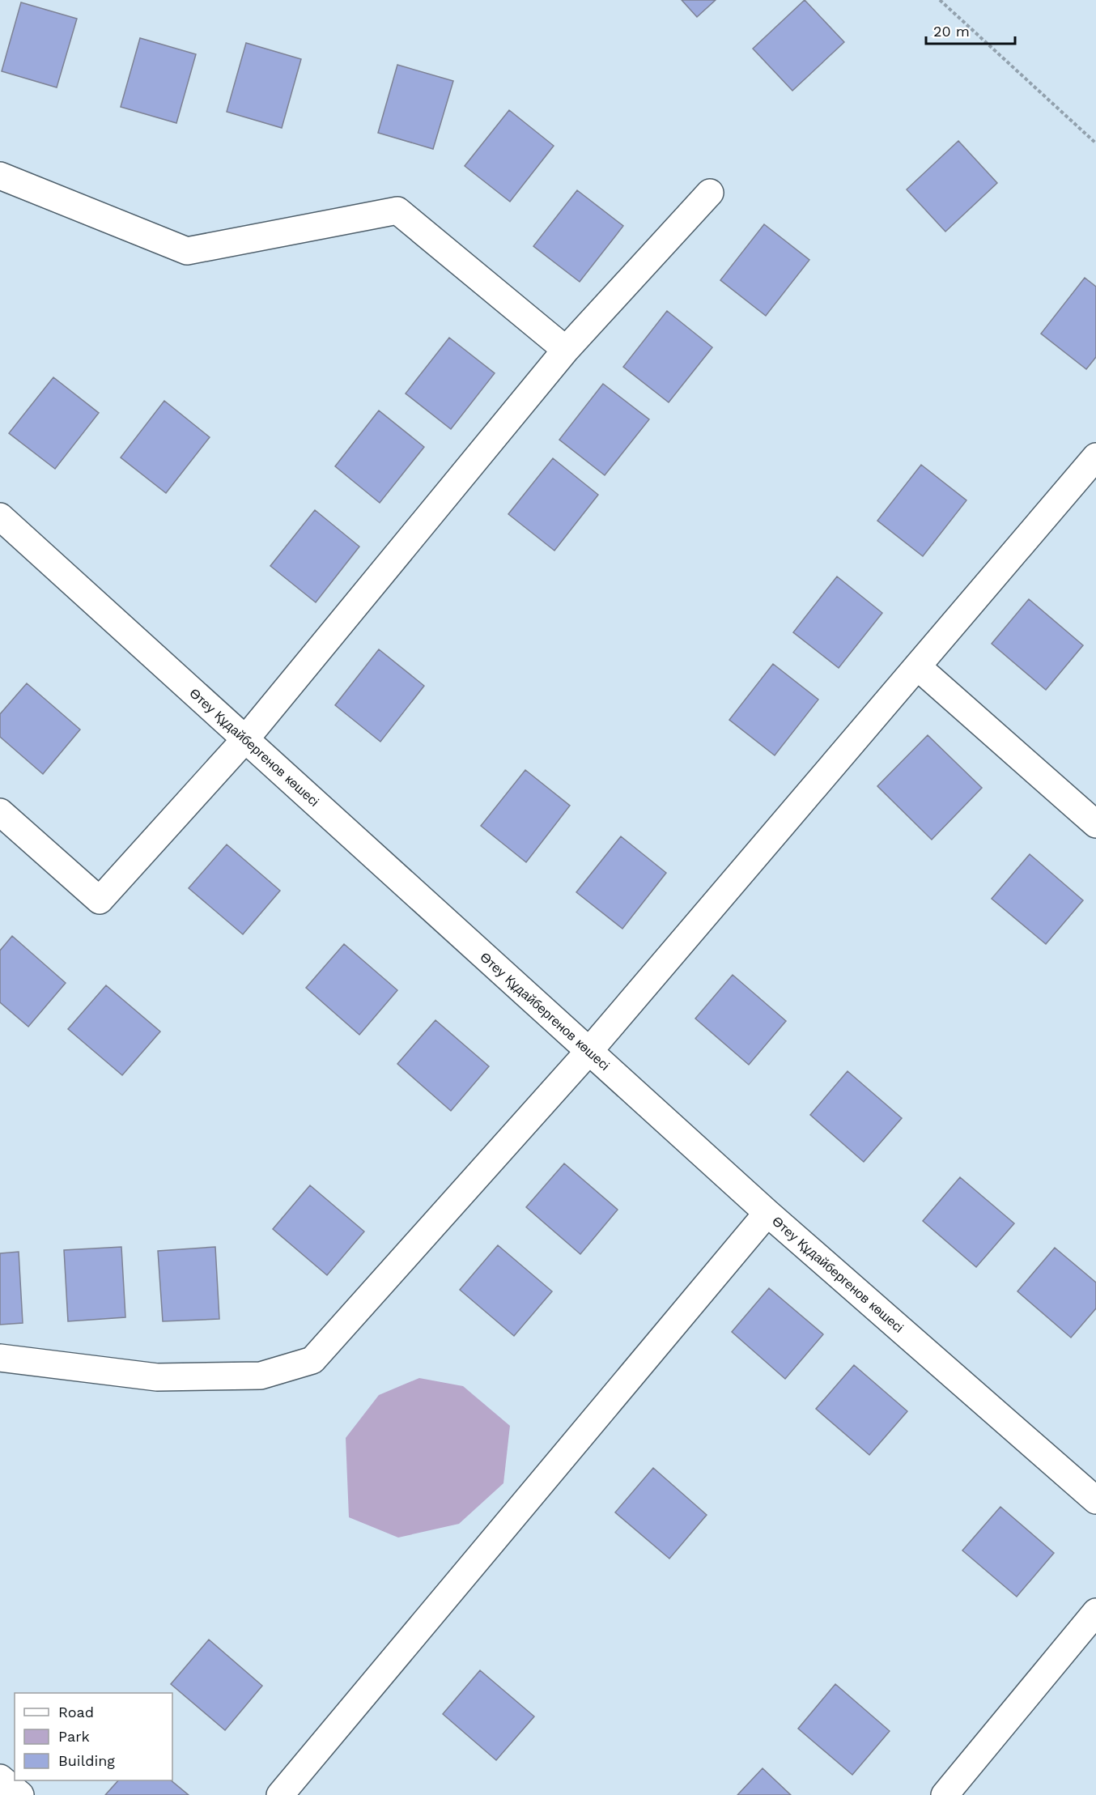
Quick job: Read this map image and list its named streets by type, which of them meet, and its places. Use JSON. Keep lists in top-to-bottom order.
{
  "streets": {
    "street": ["Өтеу Құдайбергенов көшесі"]
  },
  "legend": ["Road", "Park", "Building"],
  "scale_bar": "20 m"
}
